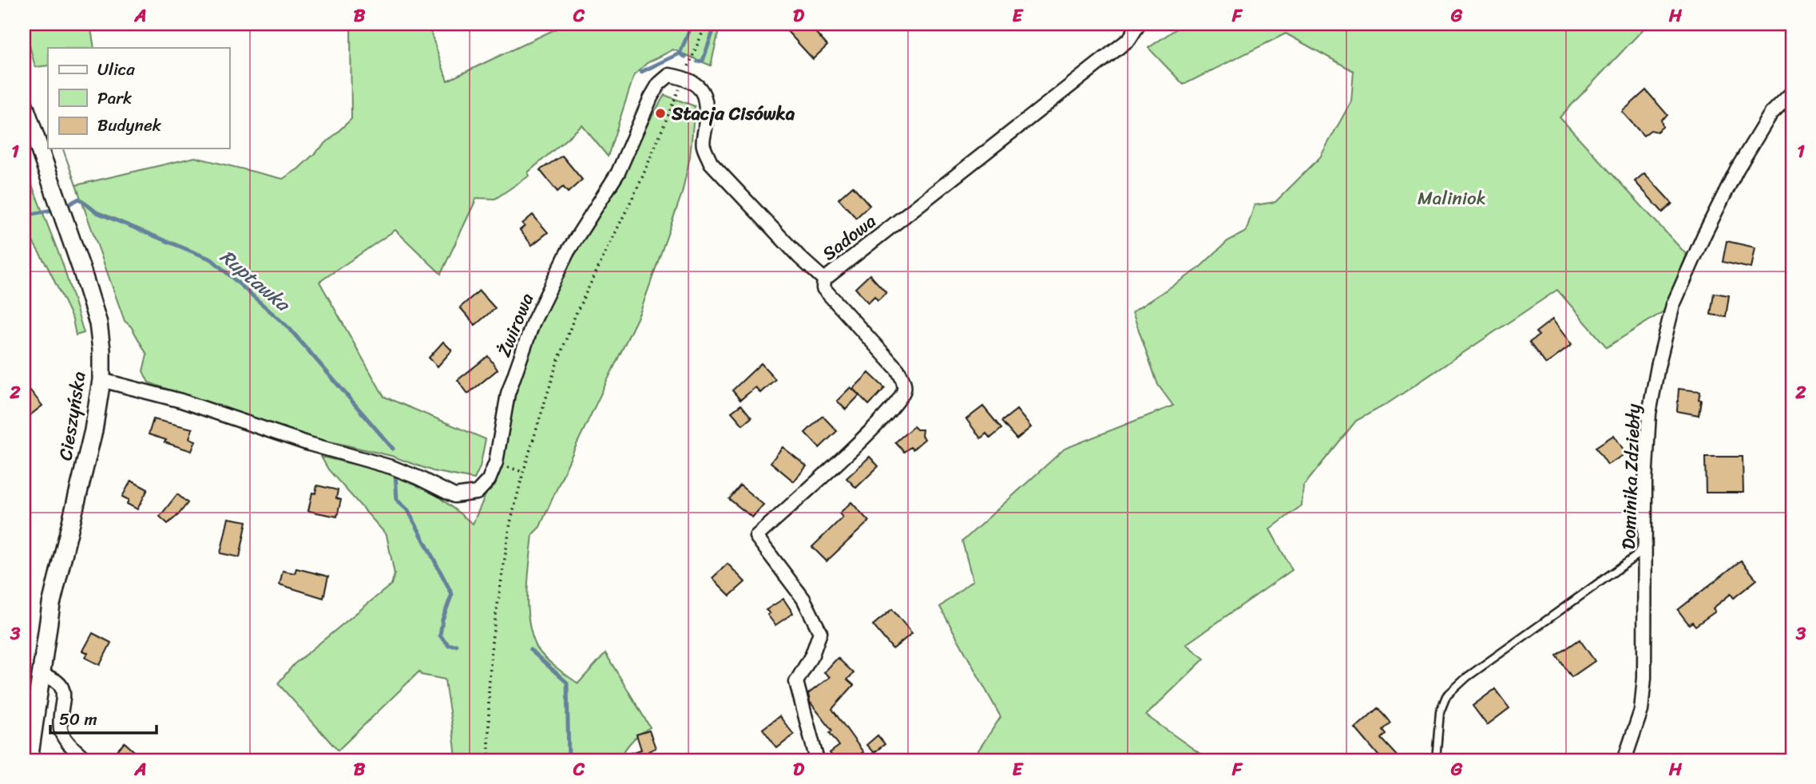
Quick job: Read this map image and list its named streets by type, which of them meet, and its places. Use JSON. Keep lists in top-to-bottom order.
{
  "streets": {
    "main road": ["Cieszyńska"],
    "street": ["Sadowa", "Żwirowa", "Dominika Zdziebły"]
  },
  "crossings": [
    ["Żwirowa", "Cieszyńska"]
  ],
  "water": ["Ruptawka"],
  "parks": ["Maliniok"],
  "places": ["Stacja Cisówka"],
  "legend": ["Ulica", "Park", "Budynek"],
  "scale_bar": "50 m",
  "grid": {
    "columns": [
      "A",
      "B",
      "C",
      "D",
      "E",
      "F",
      "G",
      "H"
    ],
    "rows": ["1", "2", "3"]
  }
}
